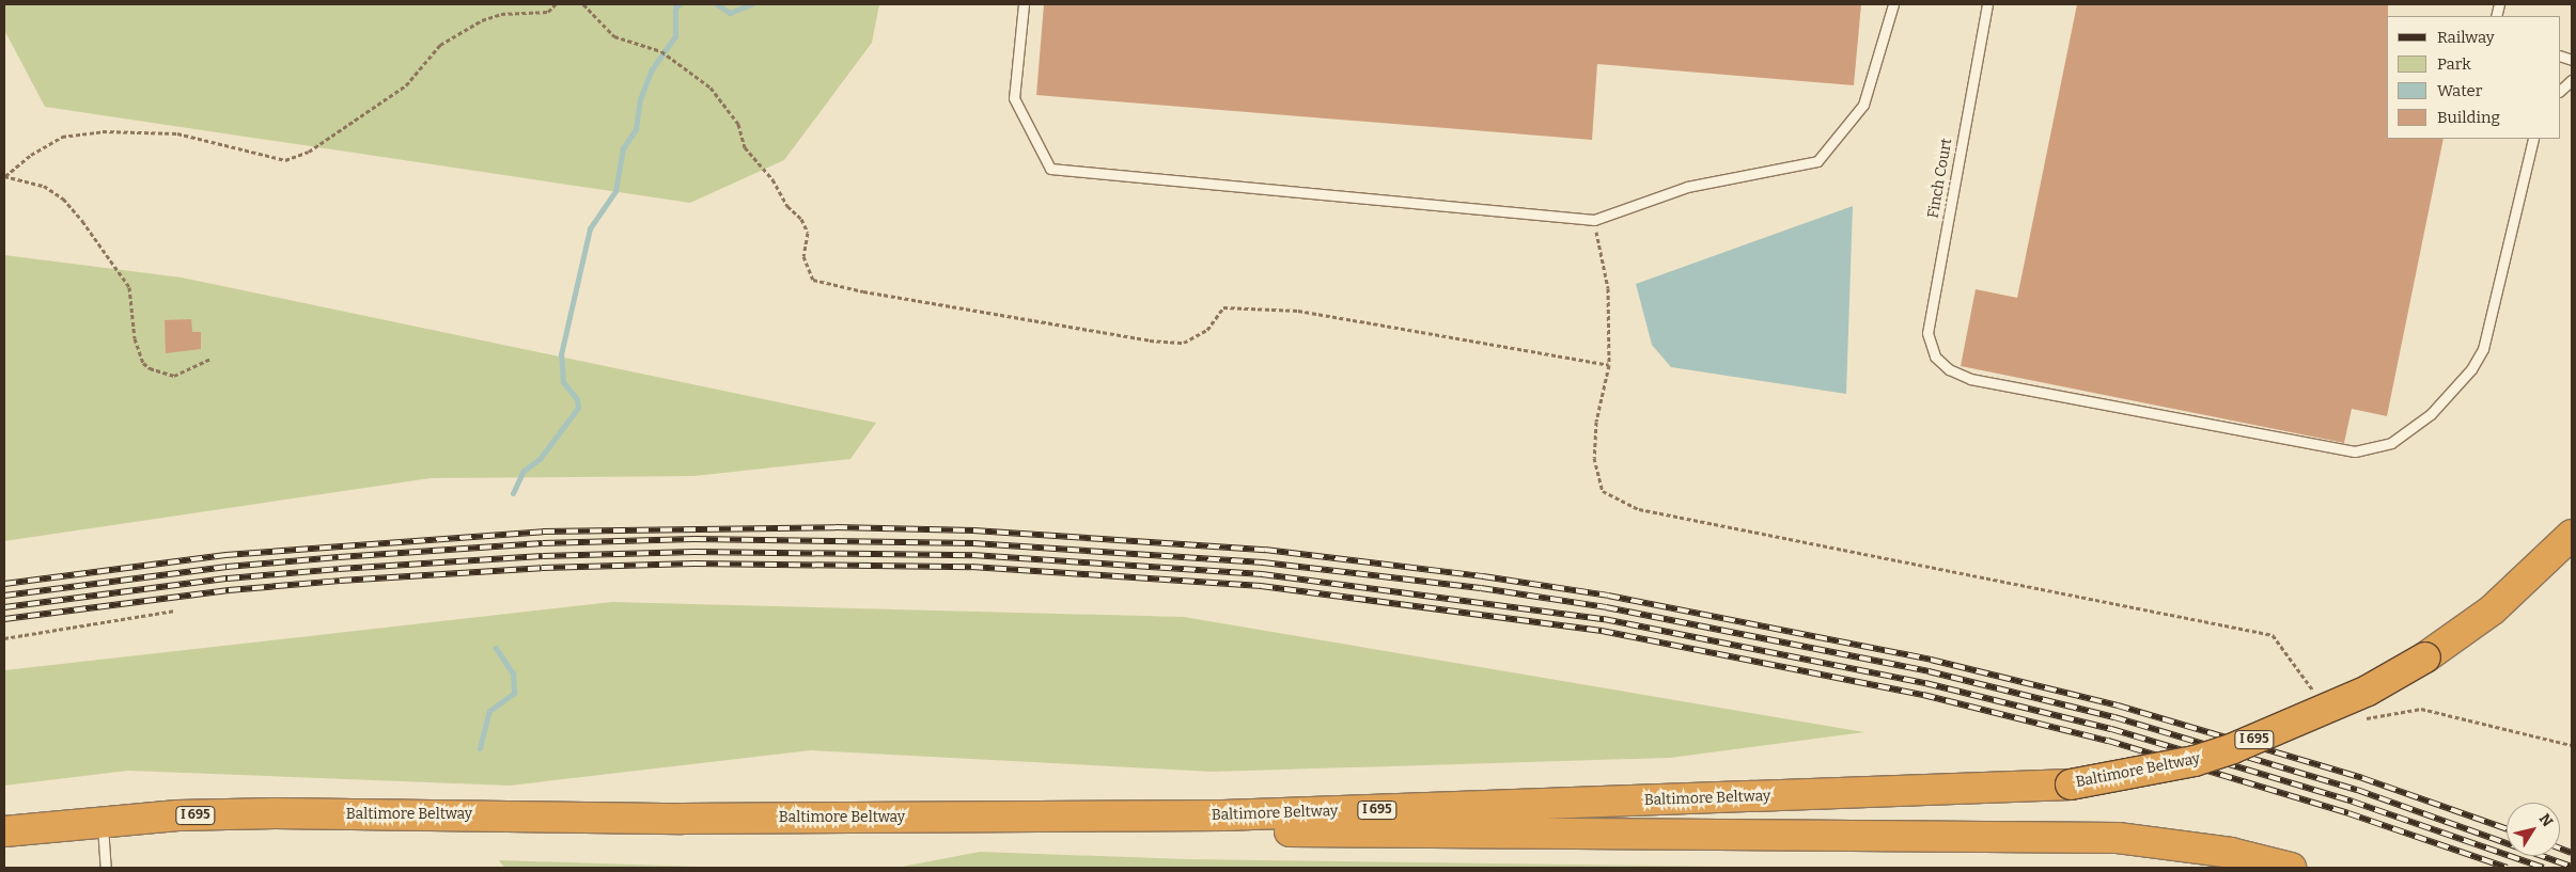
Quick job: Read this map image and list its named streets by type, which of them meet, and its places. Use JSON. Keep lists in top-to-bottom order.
{
  "streets": {
    "highway": ["I 695", "Baltimore Beltway"],
    "lane": ["Finch Court"]
  },
  "legend": [
    "Railway",
    "Park",
    "Water",
    "Building"
  ],
  "north": "top right"
}
